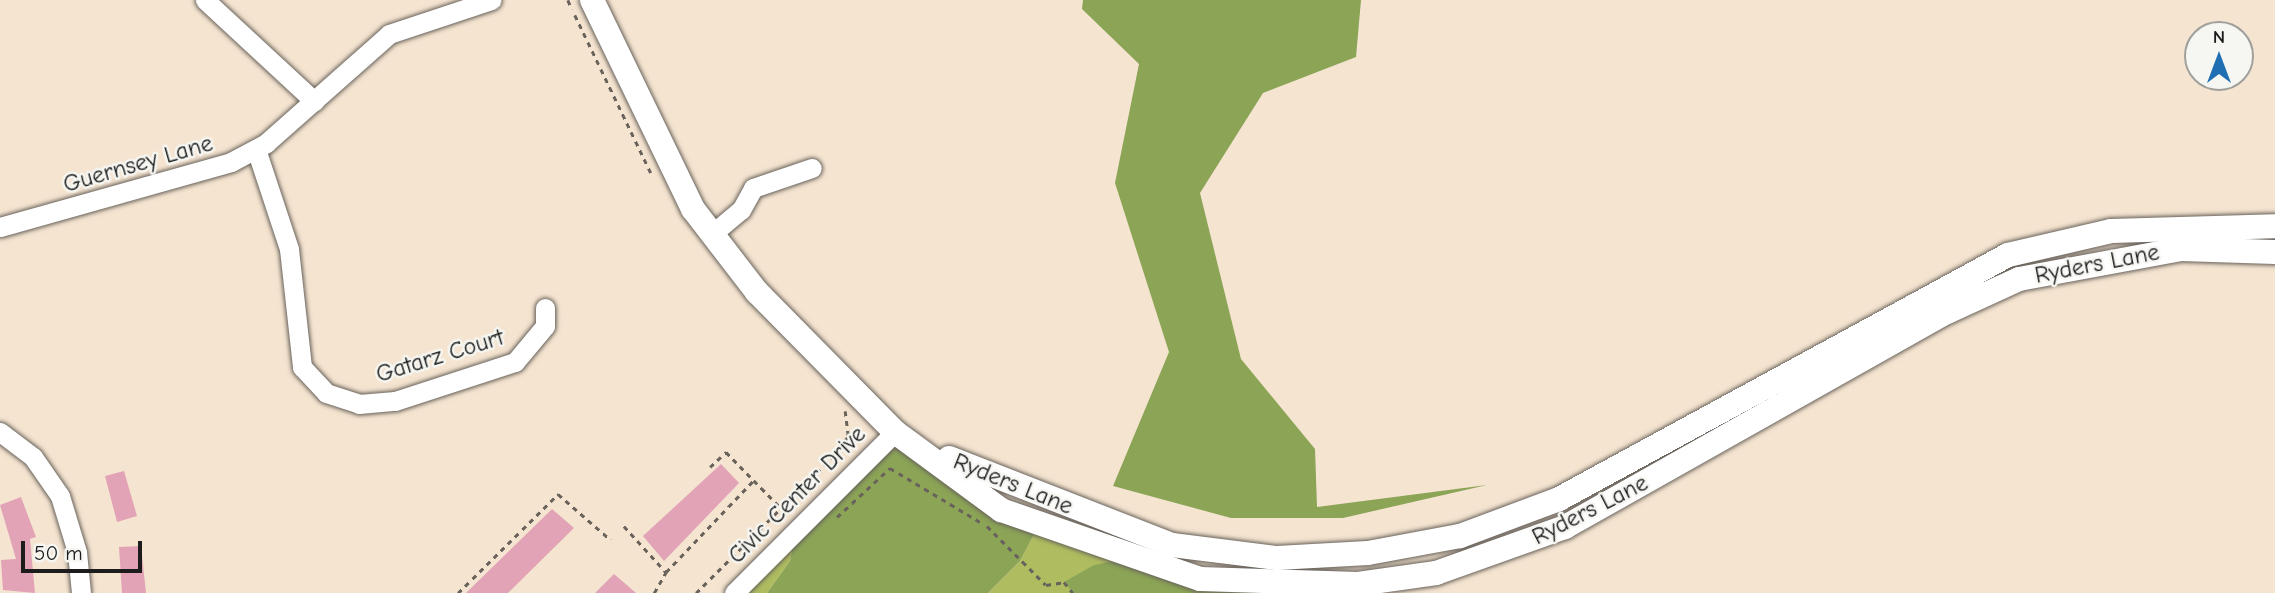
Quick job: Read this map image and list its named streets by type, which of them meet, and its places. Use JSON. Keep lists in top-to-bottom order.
{
  "streets": {
    "main road": ["Ryders Lane"],
    "street": ["Guernsey Lane", "Gatarz Court", "Civic Center Drive"]
  },
  "crossings": [
    ["Guernsey Lane", "Gatarz Court"],
    ["Ryders Lane", "Civic Center Drive"]
  ],
  "scale_bar": "50 m",
  "north": "top"
}
